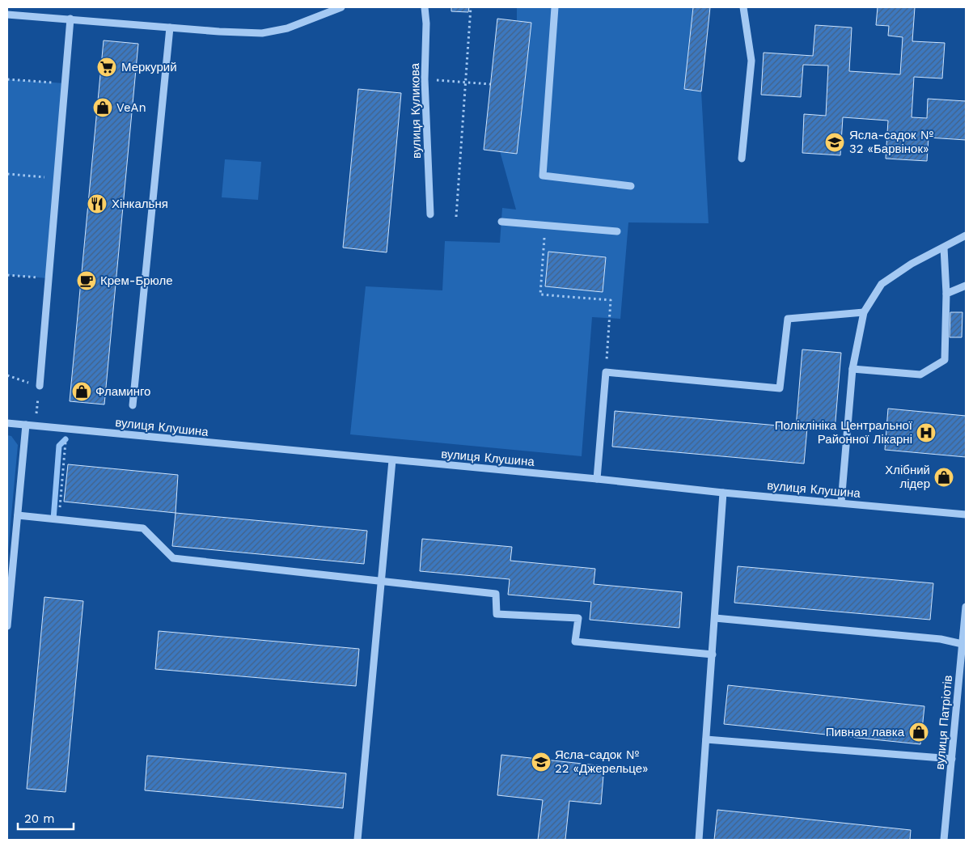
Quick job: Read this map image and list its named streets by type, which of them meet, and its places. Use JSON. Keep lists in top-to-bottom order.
{
  "streets": {
    "street": ["вулиця Куликова", "вулиця Клушина", "вулиця Патріотів"]
  },
  "places": {
    "supermarket": ["Меркурий"],
    "shop": [
      "VeAn",
      "Фламинго",
      "Хлібний лідер",
      "Пивная лавка"
    ],
    "school or university": ["Ясла-садок № 32 «Барвінок»", "Ясла-садок № 22 «Джерельце»"],
    "restaurant": ["Хінкальня"],
    "cafe": ["Крем-Брюле"],
    "hospital": ["Поліклініка Центральної Районної Лікарні"]
  },
  "scale_bar": "20 m"
}
